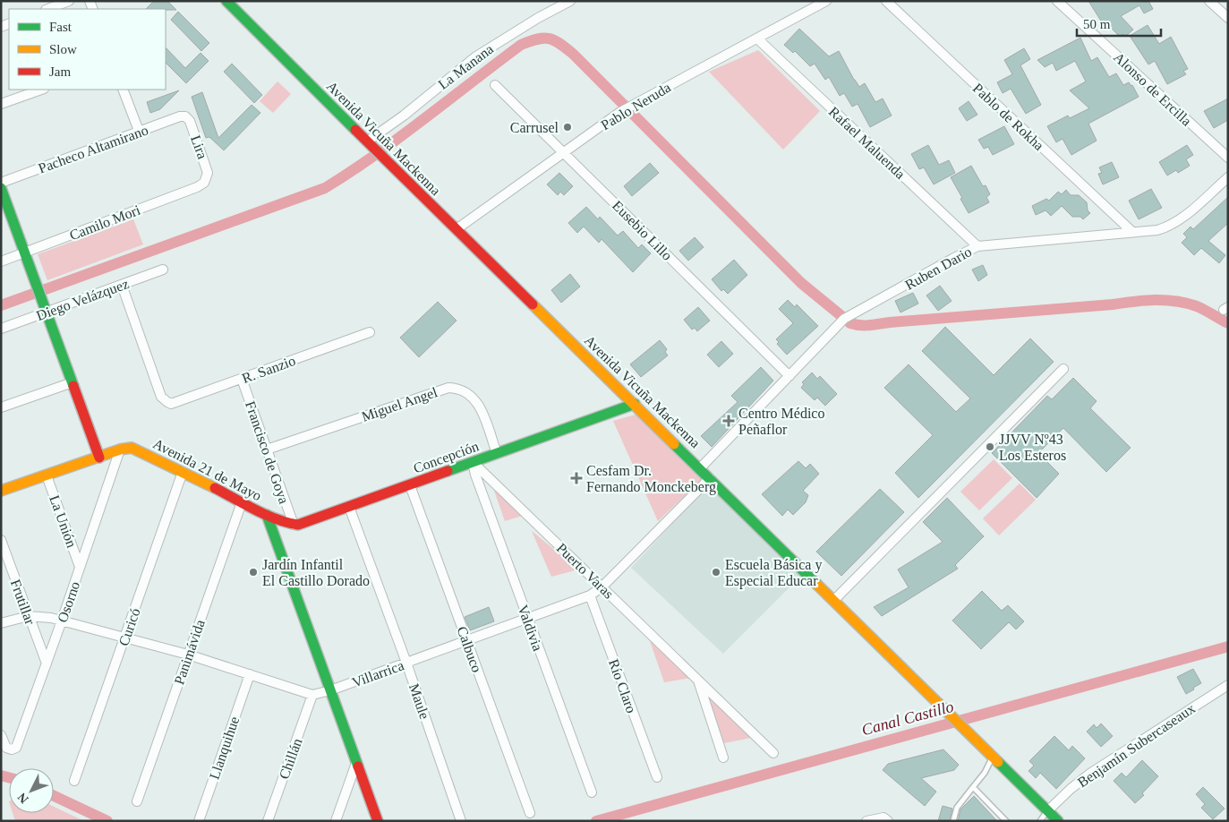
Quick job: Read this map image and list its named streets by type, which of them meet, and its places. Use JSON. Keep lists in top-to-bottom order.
{
  "streets": {
    "street": [
      "La Manana",
      "Alonso de Ercilla",
      "Pablo Neruda",
      "Pablo de Rokha",
      "Avenida Vicuña Mackenna",
      "Rafael Maluenda",
      "Lira",
      "Pacheco Altamirano",
      "Camilo Mori",
      "Eusebio Lillo",
      "Ruben Dario",
      "Diego Velázquez",
      "R. Sanzio",
      "Miguel Angel",
      "Francisco de Goya",
      "Concepción",
      "Avenida 21 de Mayo",
      "La Unión",
      "Puerto Varas",
      "Frutillar",
      "Osorno",
      "Curicó",
      "Valdivia",
      "Calbuco",
      "Panimávida",
      "Villarrica",
      "Río Claro",
      "Maule",
      "Benjamín Subercaseaux",
      "Llanquihue",
      "Chillán"
    ]
  },
  "crossings": [
    ["La Manana", "Avenida Vicuña Mackenna"],
    ["Pablo Neruda", "Avenida Vicuña Mackenna"],
    ["Pablo Neruda", "Rafael Maluenda"],
    ["Pablo Neruda", "Eusebio Lillo"],
    ["Pablo de Rokha", "Ruben Dario"],
    ["Avenida Vicuña Mackenna", "Ruben Dario"],
    ["Avenida Vicuña Mackenna", "Concepción"],
    ["Avenida Vicuña Mackenna", "Villarrica"],
    ["Avenida Vicuña Mackenna", "Benjamín Subercaseaux"],
    ["Rafael Maluenda", "Ruben Dario"],
    ["Lira", "Pacheco Altamirano"],
    ["Lira", "Camilo Mori"],
    ["Eusebio Lillo", "Ruben Dario"],
    ["Diego Velázquez", "R. Sanzio"],
    ["R. Sanzio", "Francisco de Goya"],
    ["Miguel Angel", "Francisco de Goya"],
    ["Miguel Angel", "Concepción"],
    ["Francisco de Goya", "Concepción"],
    ["Concepción", "Puerto Varas"],
    ["Concepción", "Valdivia"],
    ["Concepción", "Calbuco"],
    ["Concepción", "Maule"],
    ["Avenida 21 de Mayo", "La Unión"],
    ["Avenida 21 de Mayo", "Osorno"],
    ["Avenida 21 de Mayo", "Curicó"],
    ["Avenida 21 de Mayo", "Panimávida"],
    ["Avenida 21 de Mayo", "Villarrica"],
    ["La Unión", "Osorno"],
    ["Puerto Varas", "Valdivia"],
    ["Puerto Varas", "Villarrica"],
    ["Frutillar", "Osorno"],
    ["Valdivia", "Villarrica"],
    ["Calbuco", "Villarrica"],
    ["Villarrica", "Río Claro"],
    ["Villarrica", "Maule"],
    ["Villarrica", "Chillán"]
  ],
  "water": ["Canal Castillo"],
  "places": {
    "other": [
      "Carrusel",
      "JJVV Nº43 Los Esteros",
      "Jardín Infantil El Castillo Dorado",
      "Escuela Básica y Especial Educar"
    ],
    "health": ["Centro Médico Peñaflor", "Cesfam Dr. Fernando Monckeberg"]
  },
  "legend": ["Fast", "Slow", "Jam"],
  "scale_bar": "50 m",
  "north": "bottom left"
}
